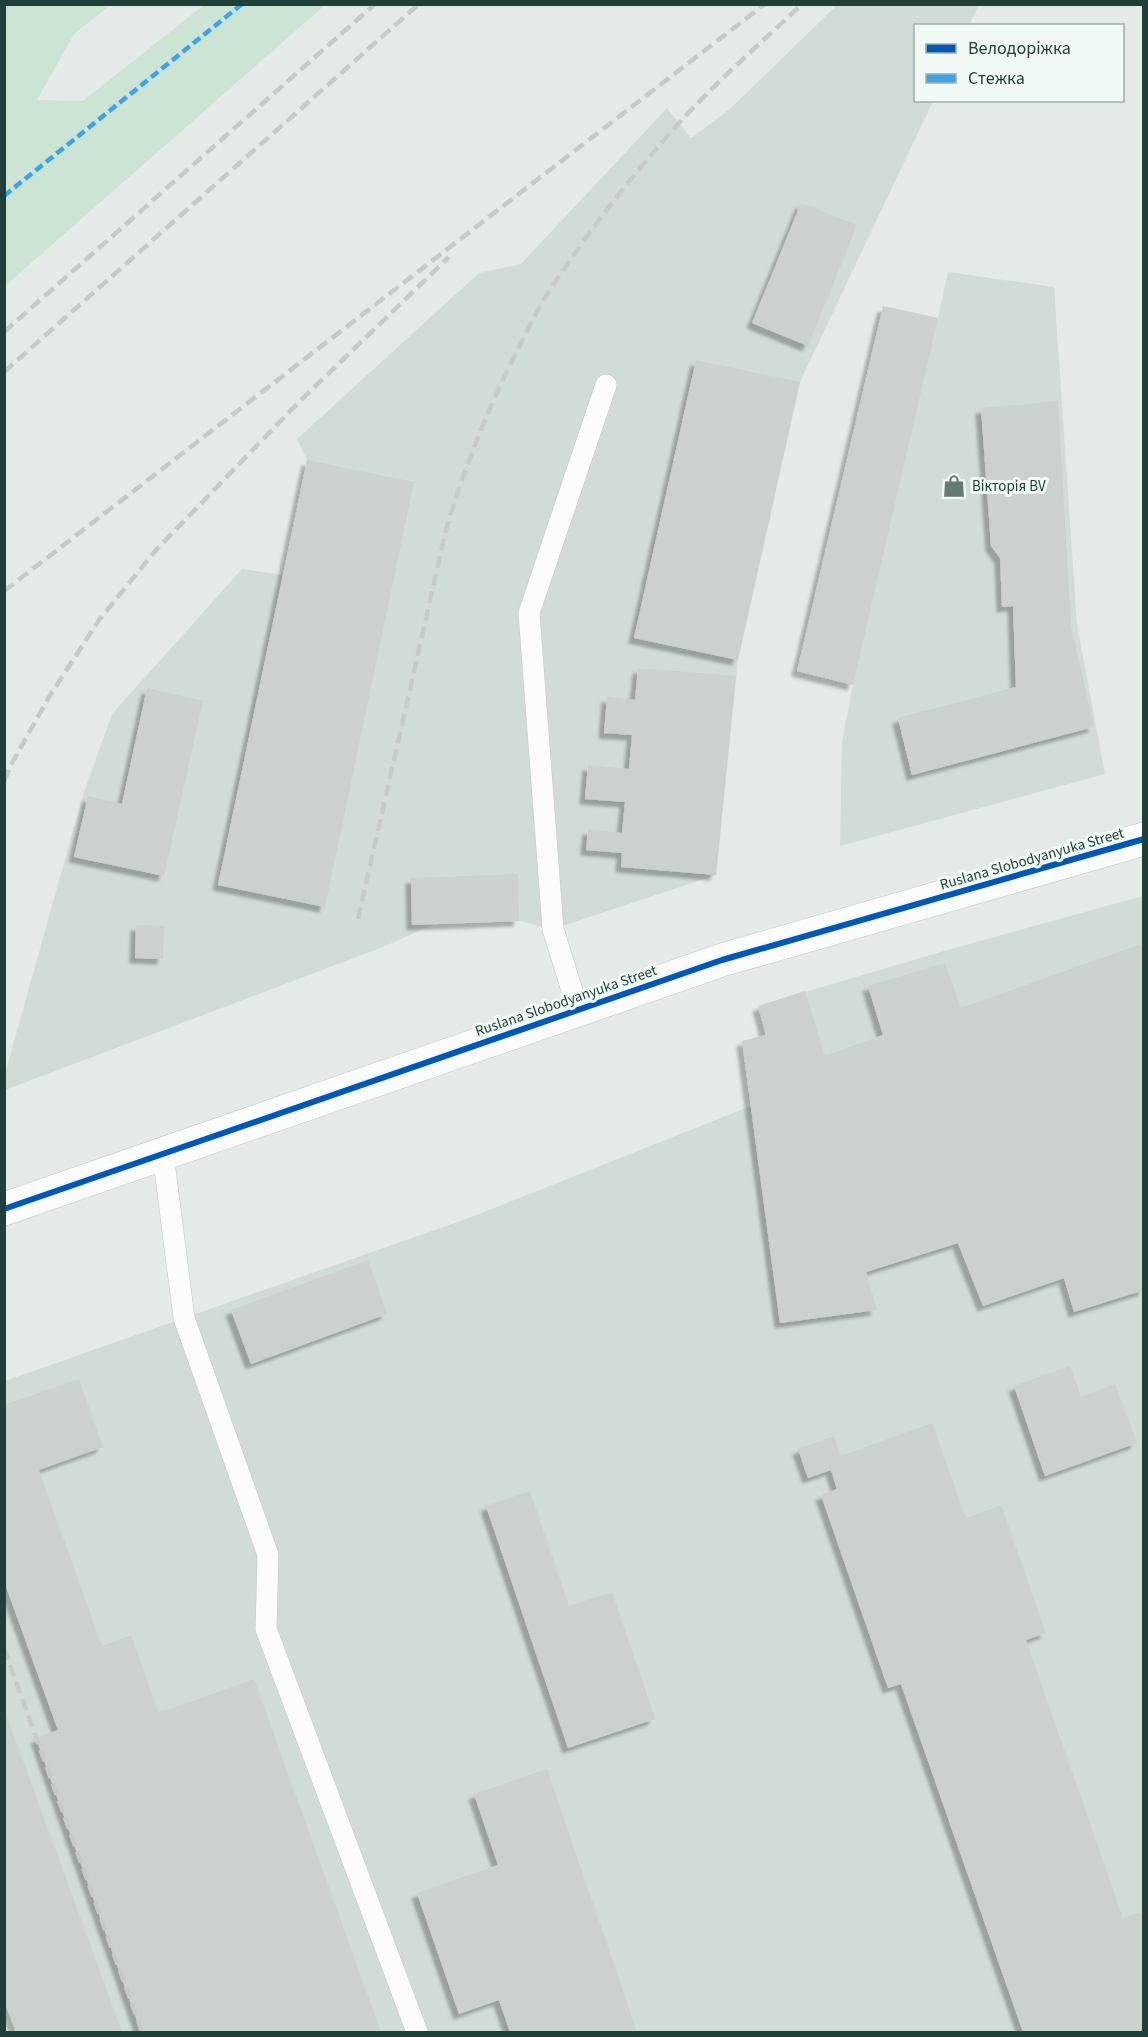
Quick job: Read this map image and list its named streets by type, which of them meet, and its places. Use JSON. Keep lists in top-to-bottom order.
{
  "streets": {
    "street": ["Ruslana Slobodyanyuka Street"]
  },
  "places": {
    "shop": ["Вікторія BV"]
  },
  "legend": ["Велодоріжка", "Стежка"]
}
